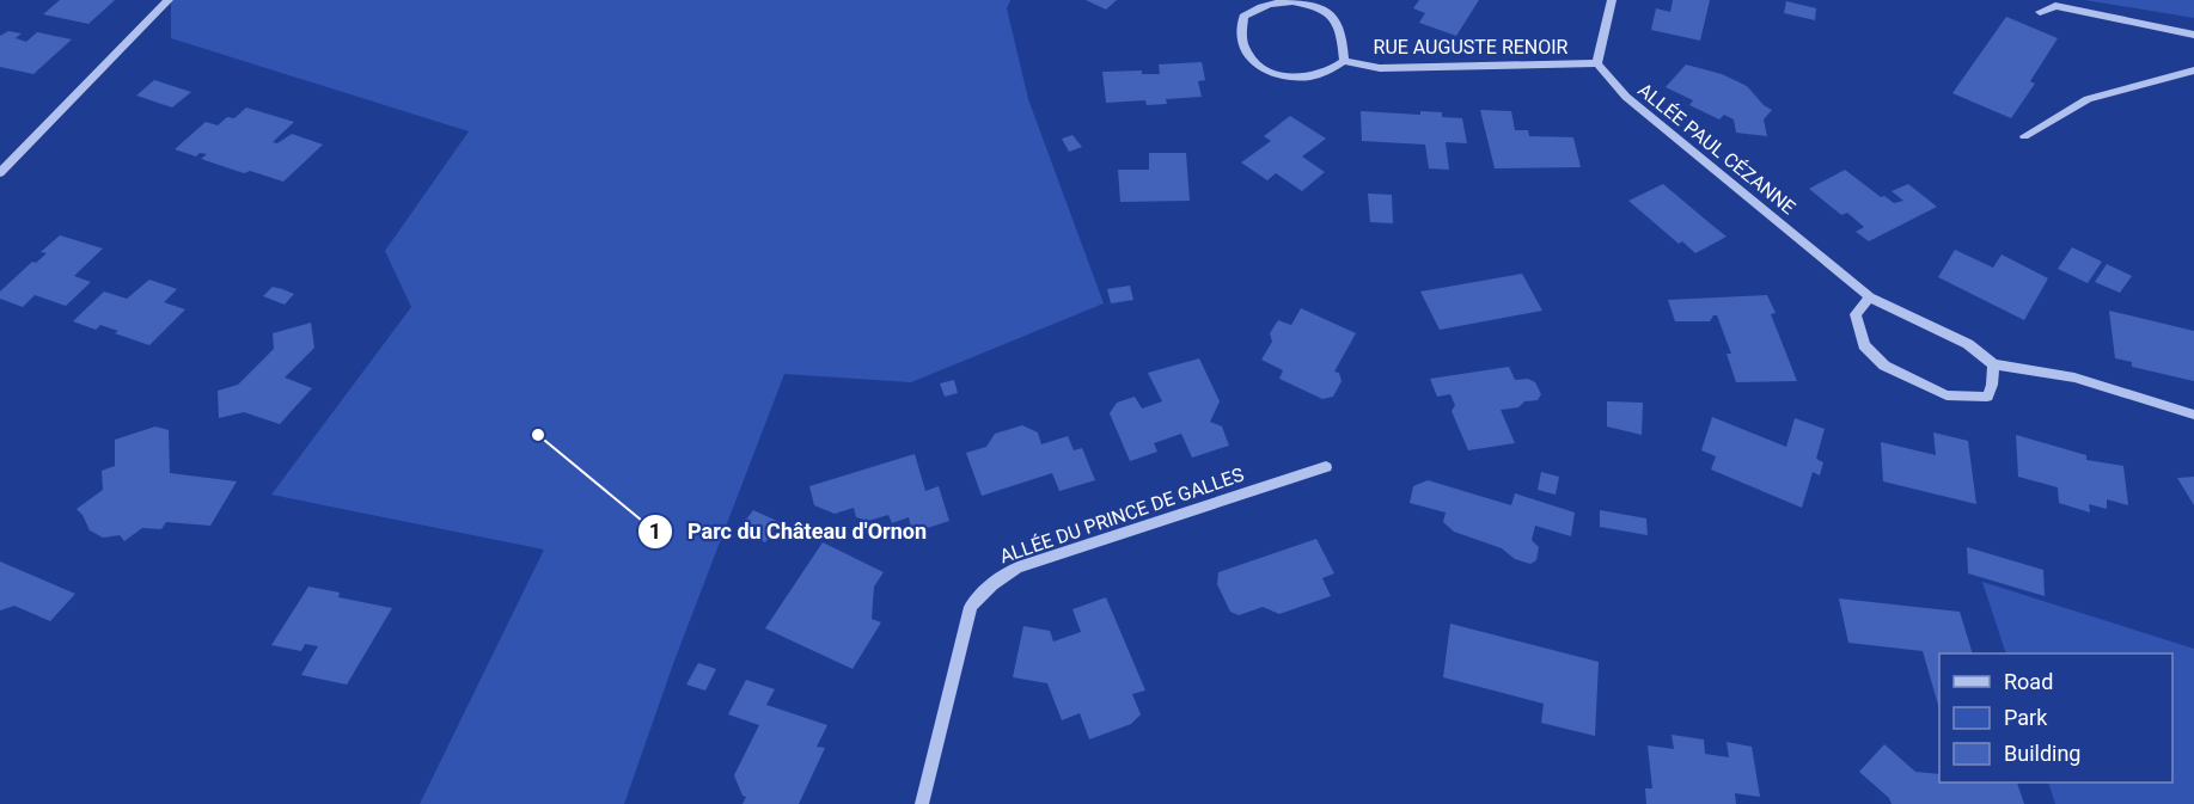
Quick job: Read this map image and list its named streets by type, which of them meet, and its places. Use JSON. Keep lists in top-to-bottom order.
{
  "streets": {
    "street": ["RUE AUGUSTE RENOIR", "ALLÉE PAUL CÉZANNE", "ALLÉE DU PRINCE DE GALLES"]
  },
  "crossings": [
    ["RUE AUGUSTE RENOIR", "ALLÉE PAUL CÉZANNE"]
  ],
  "places": ["Parc du Château d'Ornon"],
  "legend": ["Road", "Park", "Building"]
}
